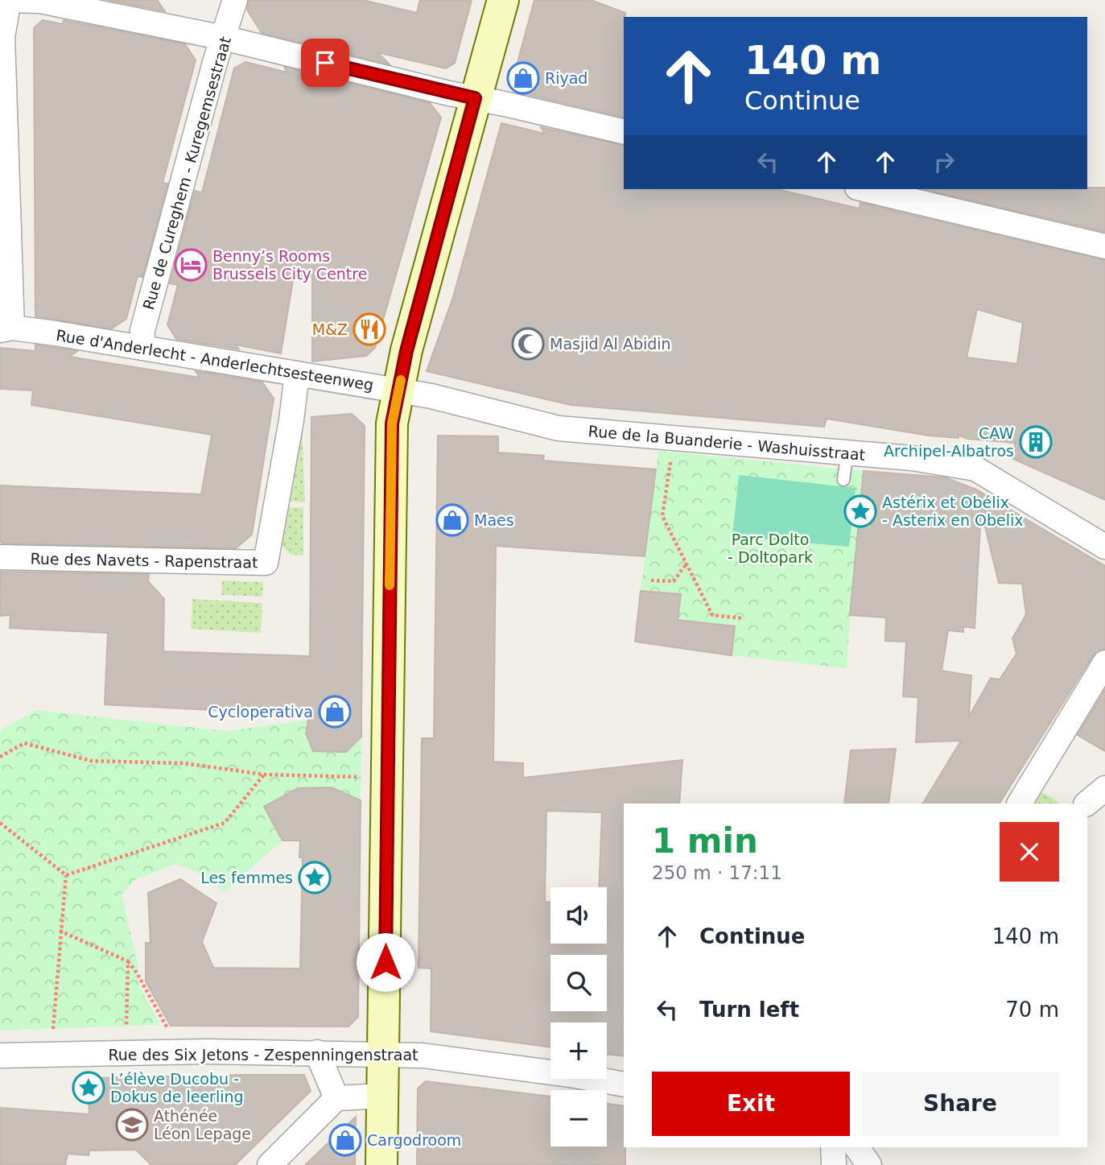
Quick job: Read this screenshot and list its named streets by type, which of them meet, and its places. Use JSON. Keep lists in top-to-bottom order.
{
  "streets": {
    "street": [
      "Rue de Cureghem - Kuregemsestraat",
      "Rue d'Anderlecht - Anderlechtsesteenweg",
      "Rue de la Buanderie - Washuisstraat",
      "Rue des Navets - Rapenstraat",
      "Rue des Six Jetons - Zespenningenstraat"
    ]
  },
  "crossings": [
    ["Rue de Cureghem - Kuregemsestraat", "Rue d'Anderlecht - Anderlechtsesteenweg"],
    ["Rue d'Anderlecht - Anderlechtsesteenweg", "Rue de la Buanderie - Washuisstraat"],
    ["Rue d'Anderlecht - Anderlechtsesteenweg", "Rue des Navets - Rapenstraat"]
  ],
  "parks": ["Parc Dolto - Doltopark"],
  "places": {
    "shop": [
      "Riyad",
      "Maes",
      "Cycloperativa",
      "Cargodroom"
    ],
    "hotel": ["Benny’s Rooms Brussels City Centre"],
    "restaurant": ["M&Z"],
    "mosque": ["Masjid Al Abidin"],
    "building": ["CAW Archipel-Albatros"],
    "place": ["Astérix et Obélix - Asterix en Obelix", "Les femmes", "L’élève Ducobu - Dokus de leerling"],
    "school or university": ["Athénée Léon Lepage"]
  },
  "page": {
    "turn": ["140 m", "Continue"],
    "heading": ["1 min", "250 m · 17:11"],
    "map_buttons": ["+", "−"],
    "list": [
      {
        "name": "Continue",
        "value": "140 m"
      },
      {
        "name": "Turn left",
        "value": "70 m"
      }
    ],
    "buttons": ["Exit", "Share"]
  }
}
